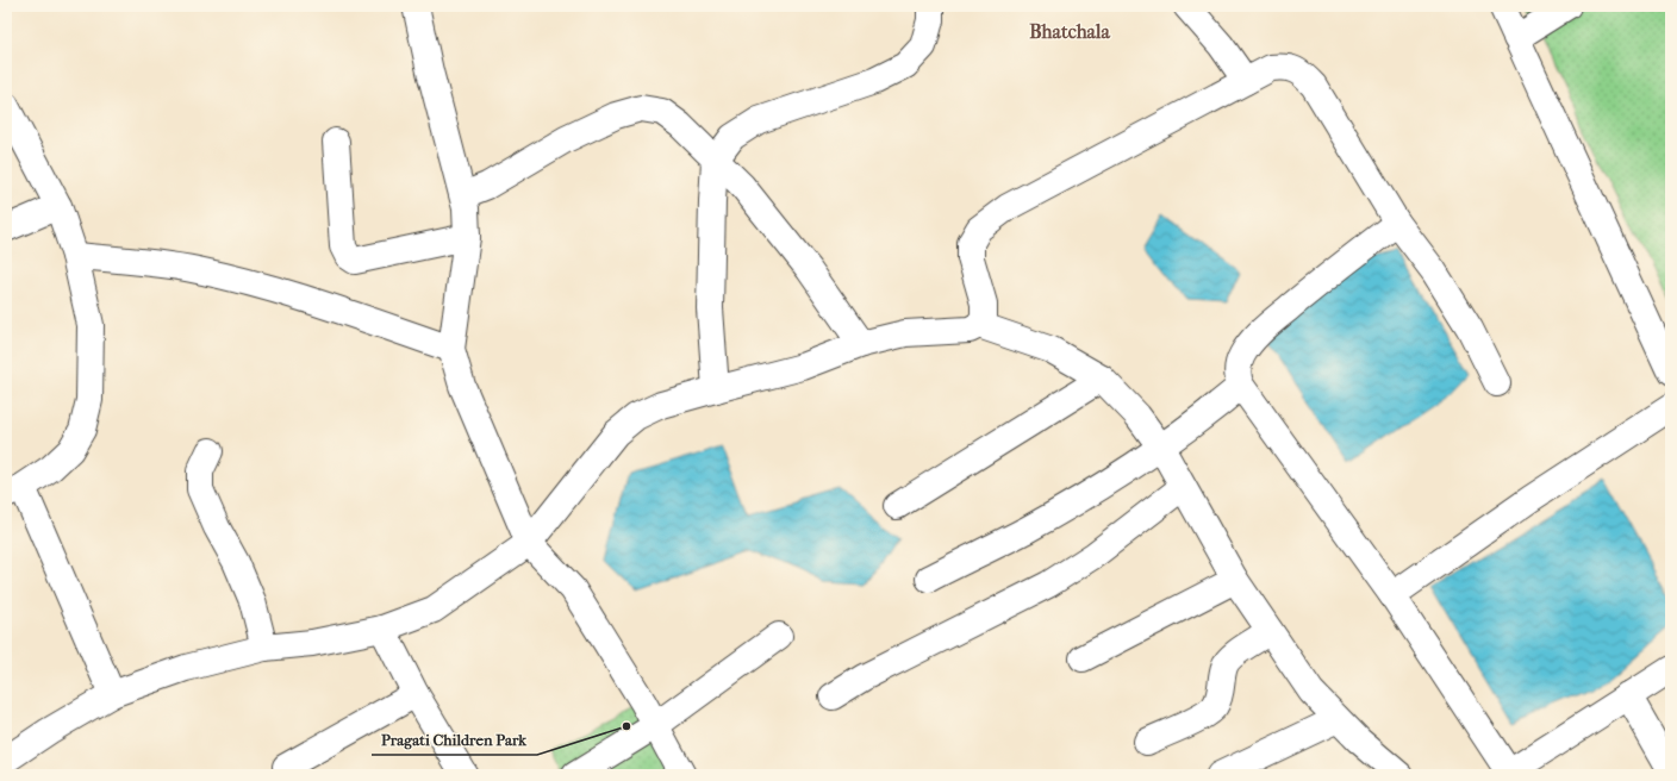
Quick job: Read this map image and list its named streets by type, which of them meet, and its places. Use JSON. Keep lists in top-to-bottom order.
{
  "districts": ["Bhatchala"],
  "places": ["Pragati Children Park"]
}
